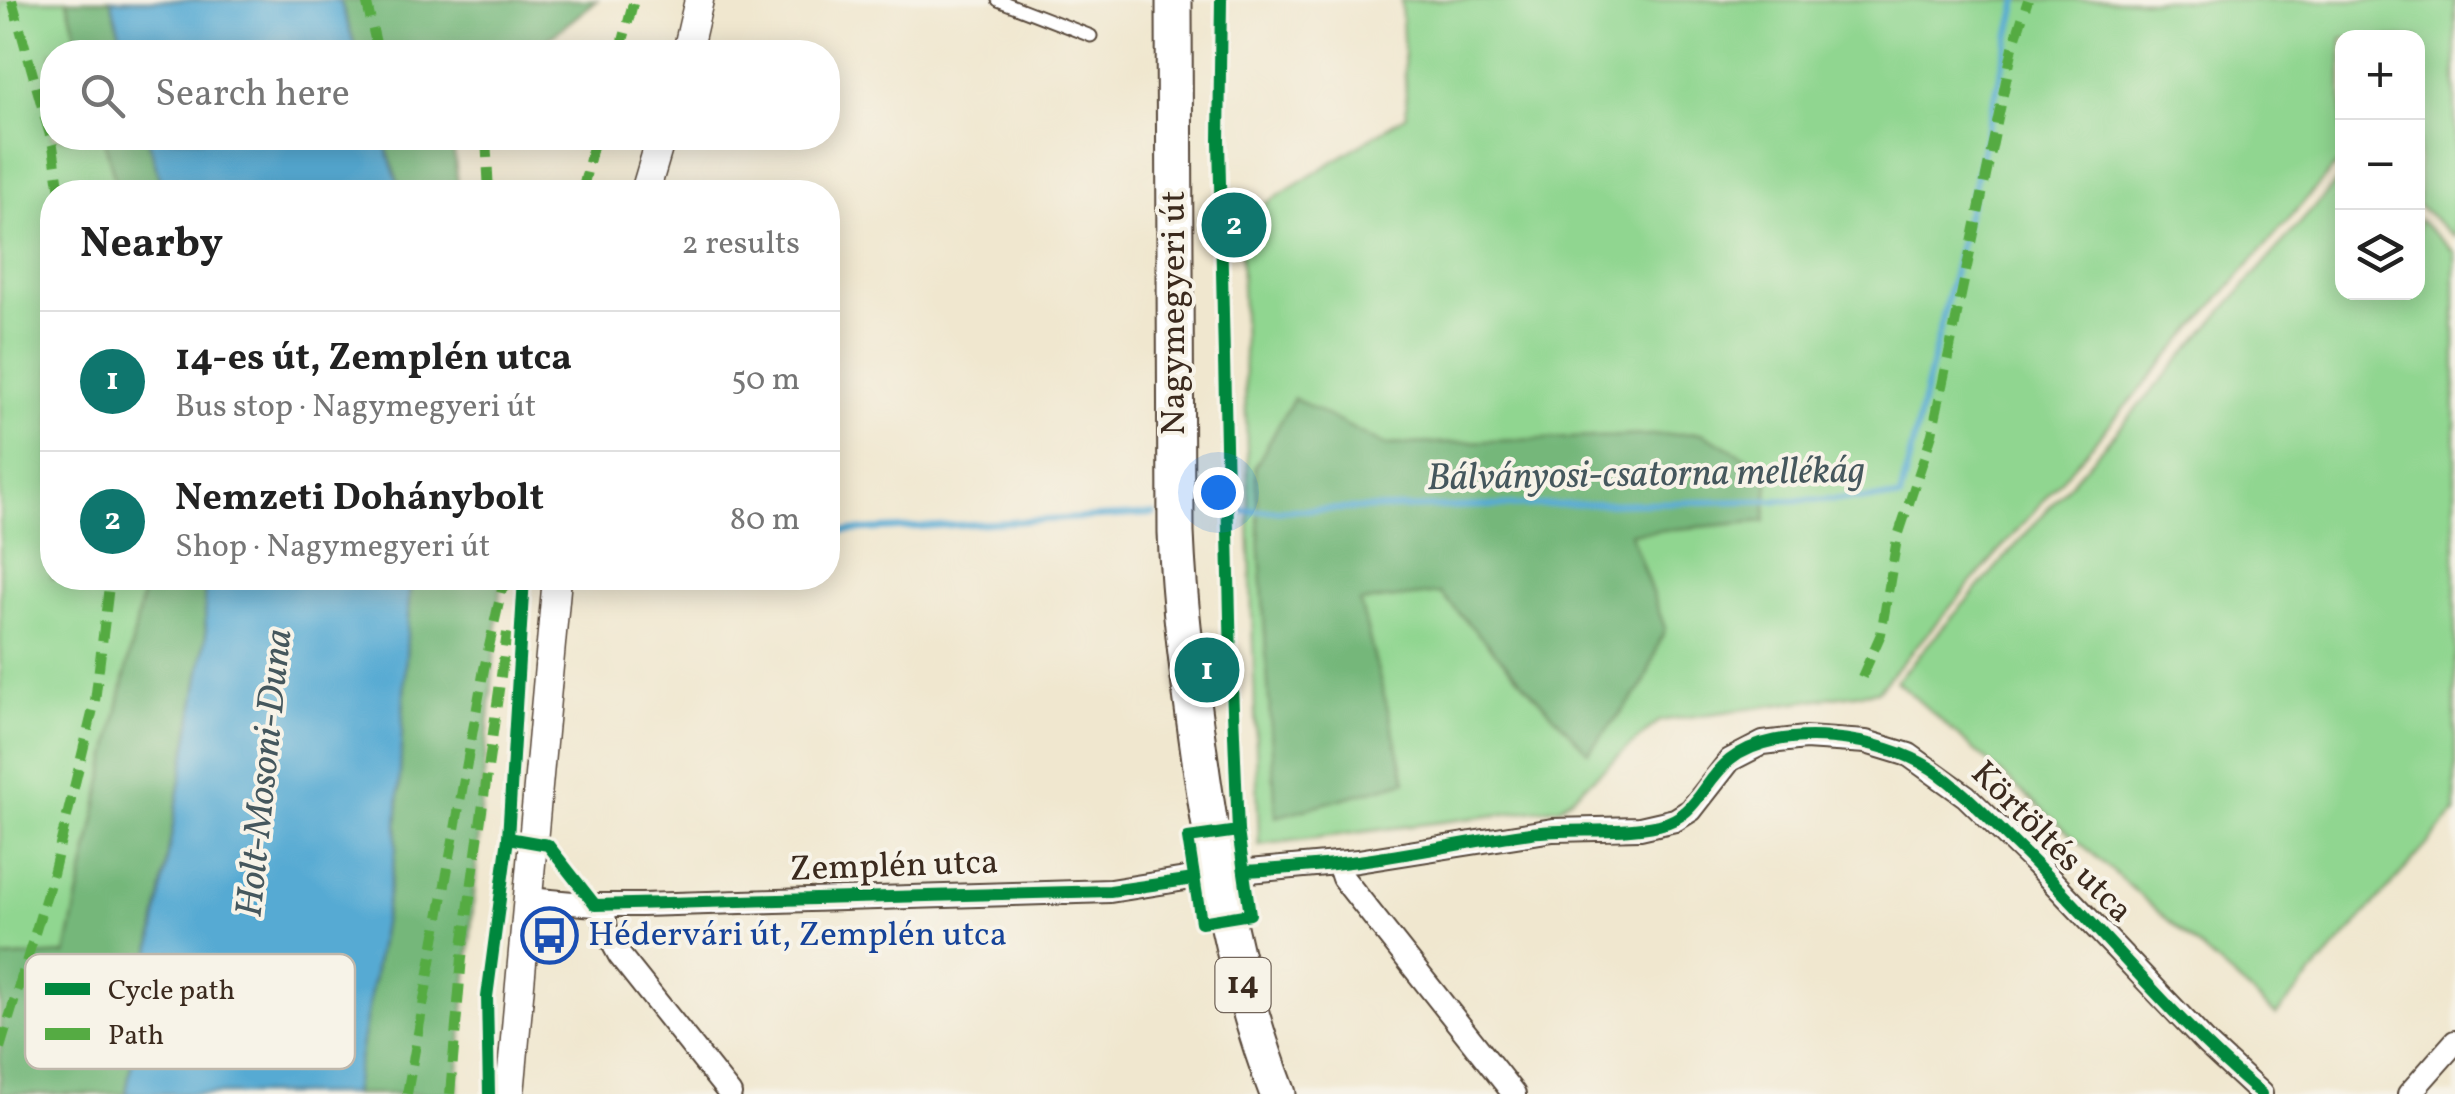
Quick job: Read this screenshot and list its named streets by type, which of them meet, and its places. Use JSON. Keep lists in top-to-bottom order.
{
  "streets": {
    "main road": ["Nagymegyeri út", "14"],
    "street": ["Körtöltés utca", "Zemplén utca"]
  },
  "crossings": [
    ["Nagymegyeri út", "Körtöltés utca"],
    ["Nagymegyeri út", "Zemplén utca"],
    ["Körtöltés utca", "Zemplén utca"]
  ],
  "water": ["Bálványosi-csatorna mellékág", "Holt-Mosoni-Duna"],
  "places": {
    "bus stop": ["Hédervári út, Zemplén utca"]
  },
  "legend": ["Cycle path", "Path"],
  "page": {
    "map_buttons": ["+", "−"],
    "search": "Search here",
    "heading": ["Nearby", "2 results"],
    "pins": ["2", "1"],
    "list": [
      {
        "mark": "1",
        "name": "14-es út, Zemplén utca",
        "note": "Bus stop · Nagymegyeri út",
        "value": "50 m"
      },
      {
        "mark": "2",
        "name": "Nemzeti Dohánybolt",
        "note": "Shop · Nagymegyeri út",
        "value": "80 m"
      }
    ]
  }
}
